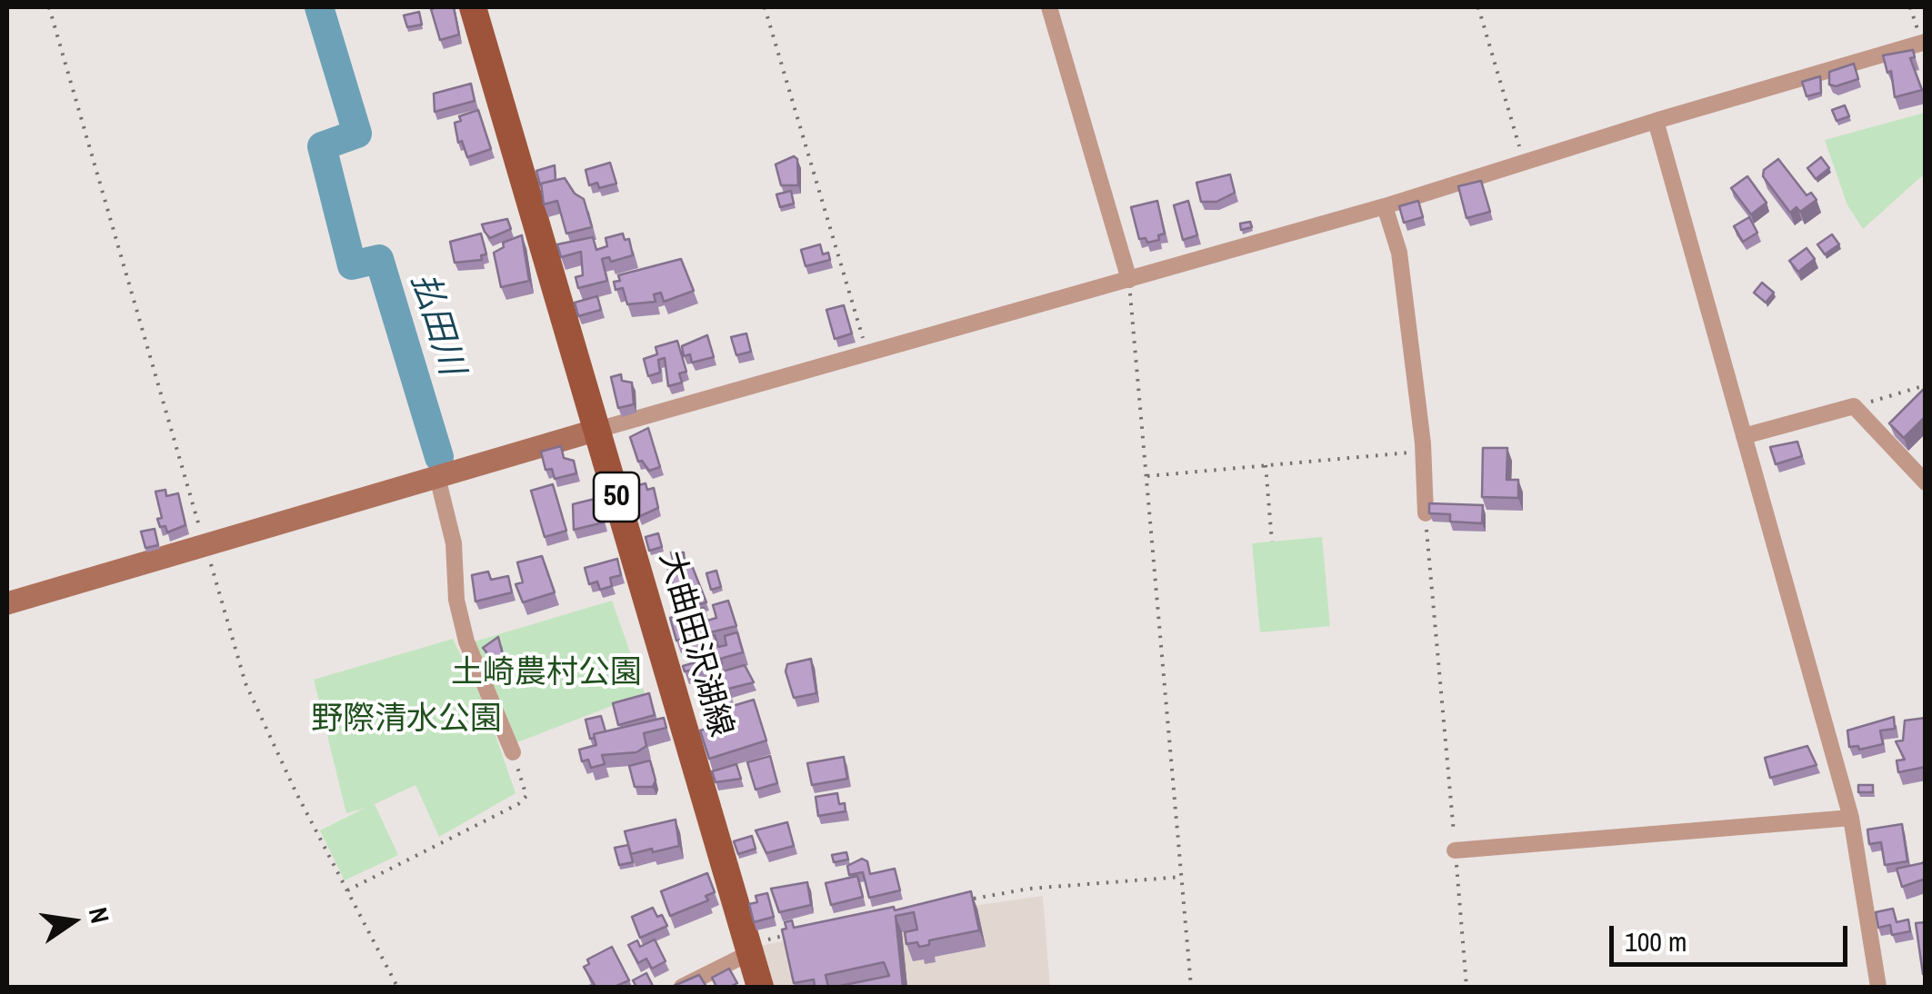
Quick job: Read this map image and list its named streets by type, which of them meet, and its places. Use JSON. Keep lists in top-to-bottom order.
{
  "streets": {
    "main road": ["50", "大曲田沢湖線"]
  },
  "water": ["払田川"],
  "parks": ["土崎農村公園", "野際清水公園"],
  "scale_bar": "100 m",
  "north": "right"
}
